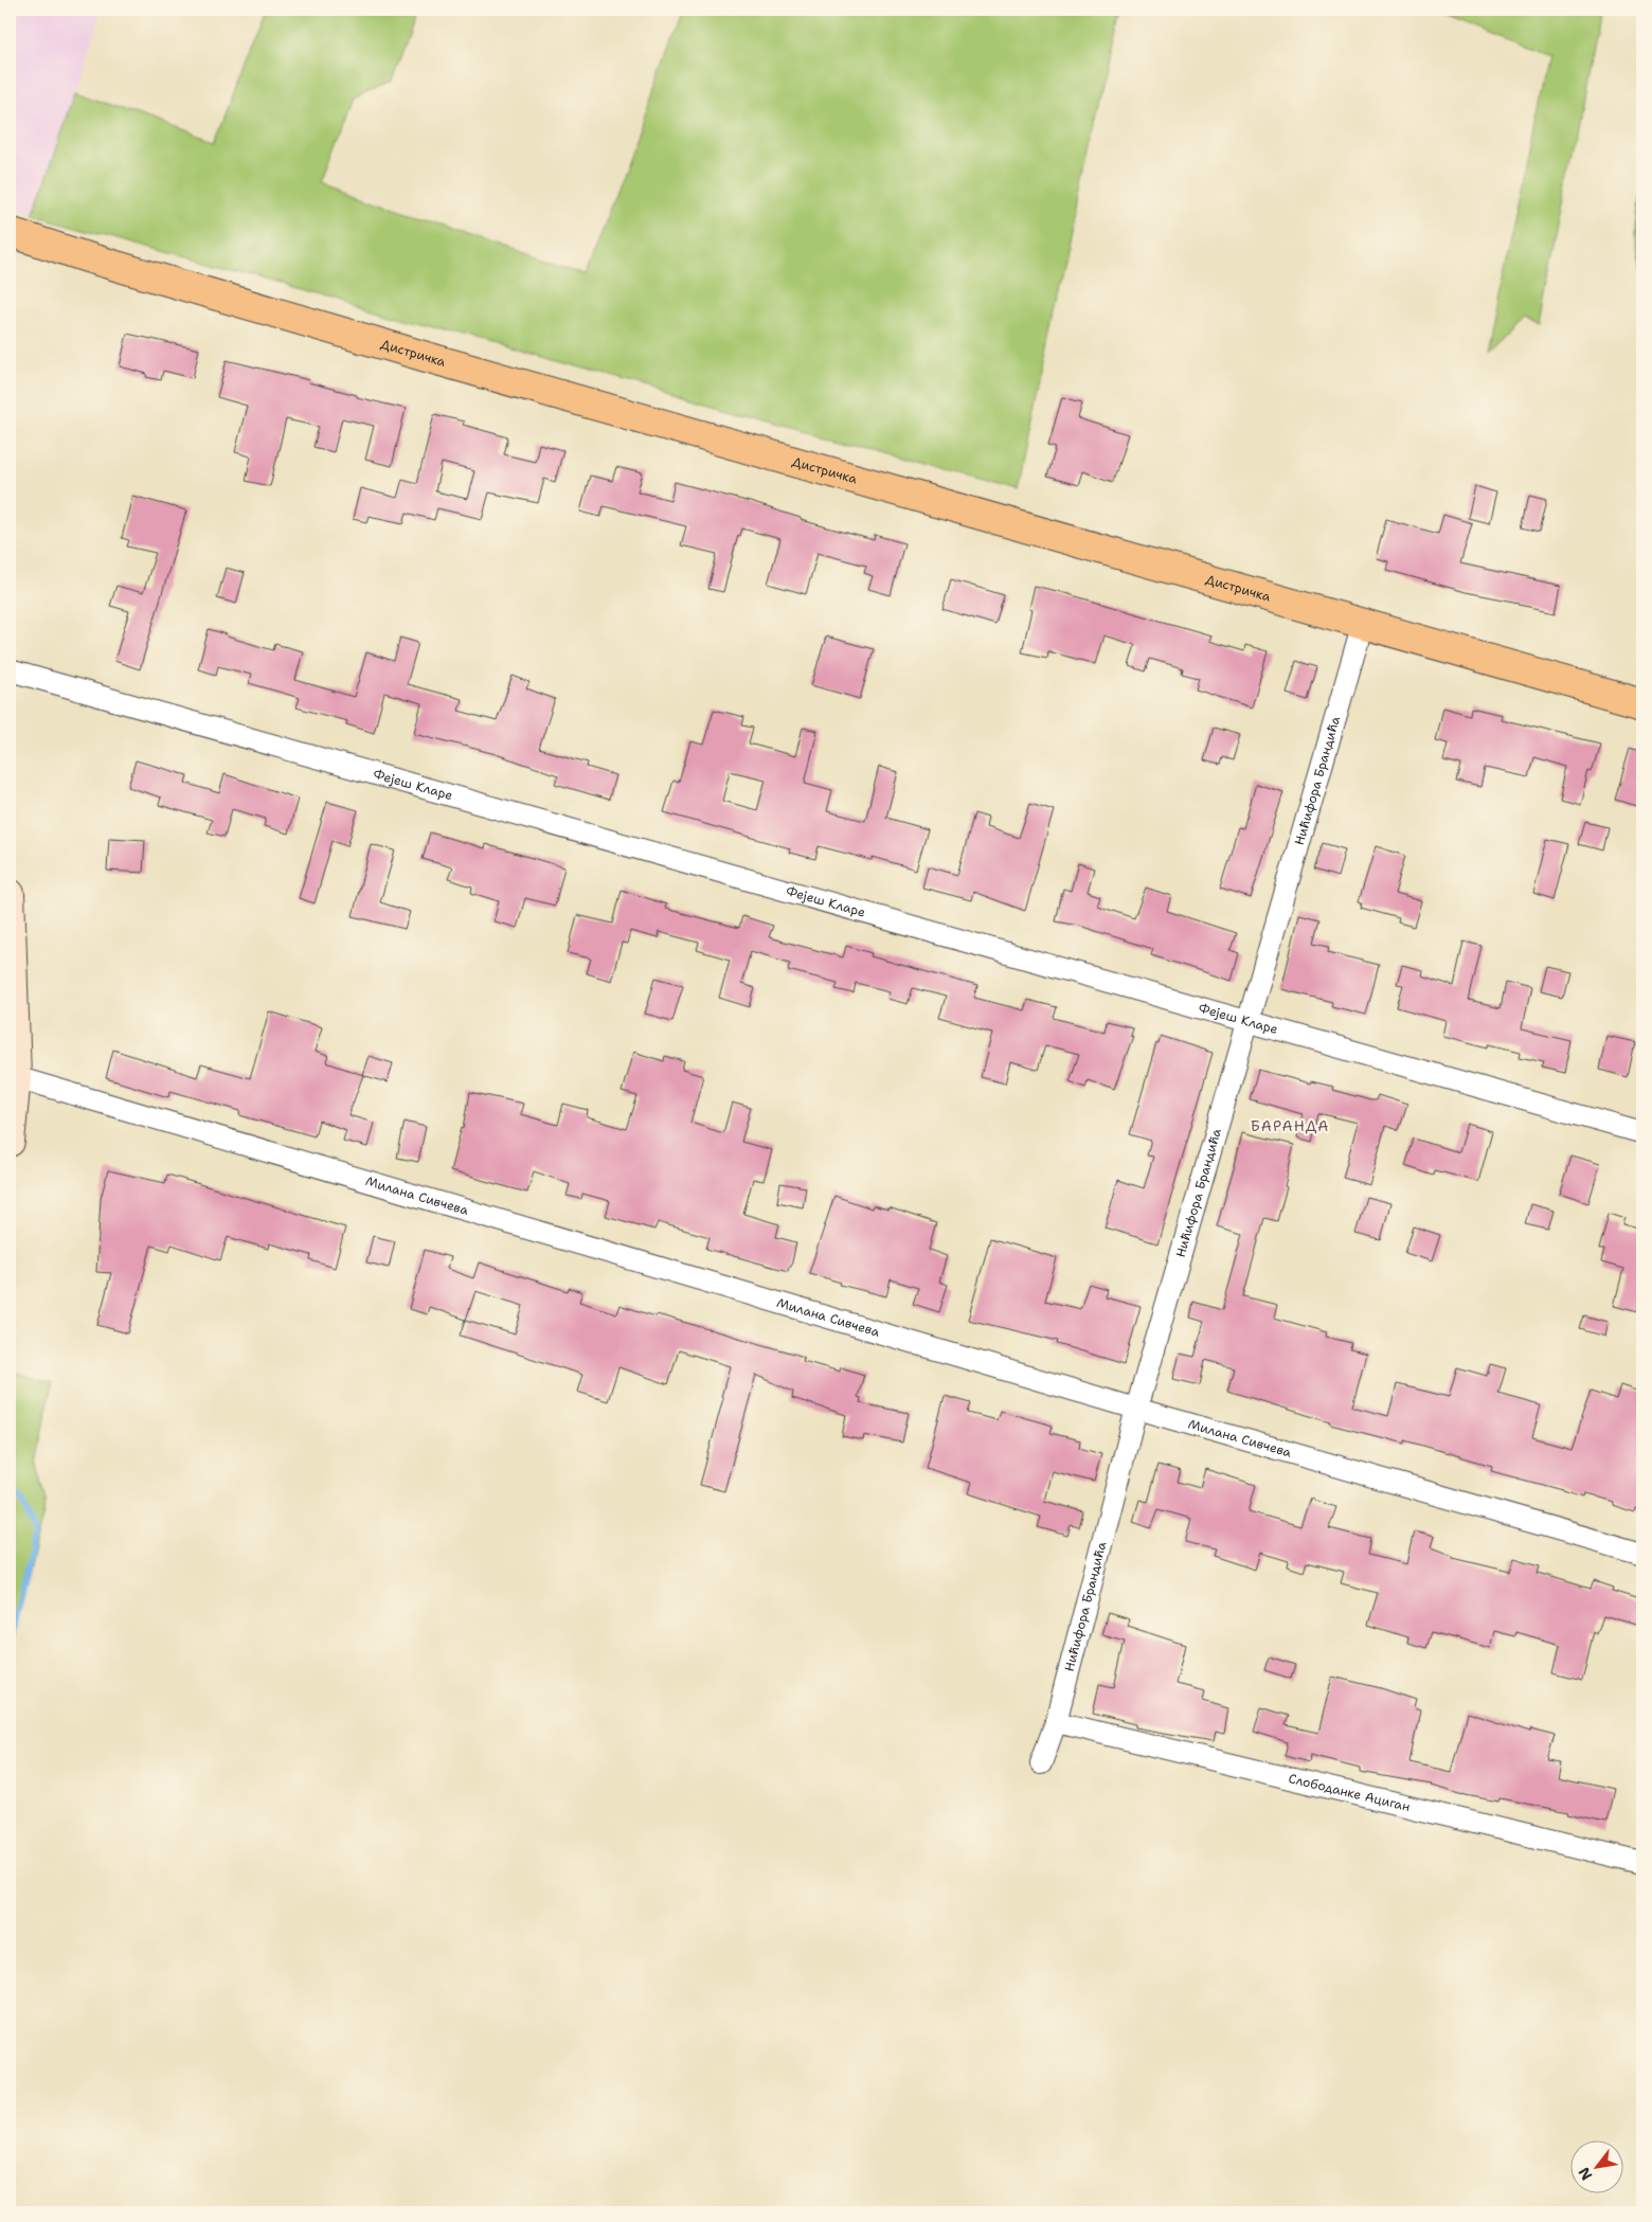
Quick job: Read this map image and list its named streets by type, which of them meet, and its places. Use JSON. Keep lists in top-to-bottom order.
{
  "streets": {
    "main road": ["Дистричка"],
    "street": [
      "Нићифора Брандића",
      "Фејеш Кларе",
      "Милана Сивчева",
      "Слободанке Ациган"
    ]
  },
  "crossings": [
    ["Дистричка", "Нићифора Брандића"],
    ["Нићифора Брандића", "Фејеш Кларе"],
    ["Нићифора Брандића", "Милана Сивчева"],
    ["Нићифора Брандића", "Слободанке Ациган"]
  ],
  "districts": ["БАРАНДА"],
  "north": "bottom left"
}
